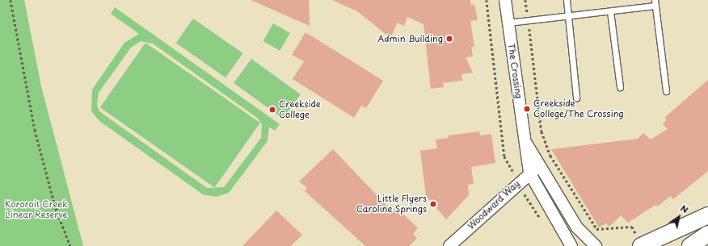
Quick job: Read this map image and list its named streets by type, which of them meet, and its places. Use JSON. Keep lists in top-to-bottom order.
{
  "streets": {
    "street": ["The Crossing", "Woodward Way"]
  },
  "crossings": [
    ["The Crossing", "Woodward Way"]
  ],
  "parks": ["Kororoit Creek Linear Reserve"],
  "places": [
    "Admin Building",
    "Creekside College/The Crossing",
    "Creekside College",
    "Little Flyers Caroline Springs"
  ],
  "north": "top right"
}
